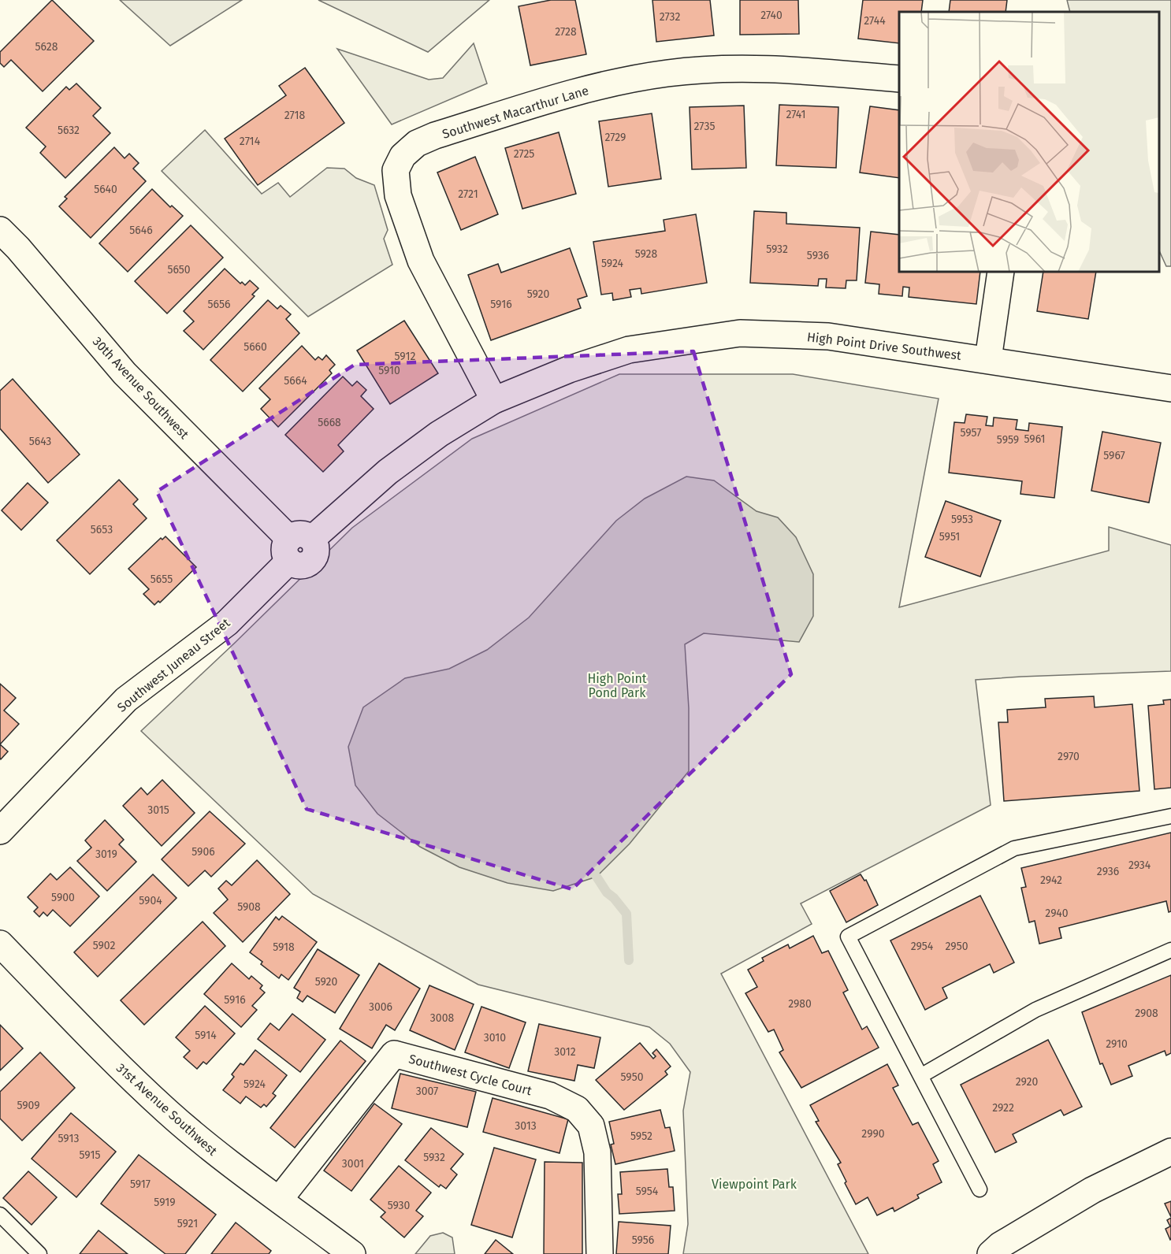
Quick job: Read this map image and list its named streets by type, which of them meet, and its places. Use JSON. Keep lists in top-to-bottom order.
{
  "streets": {
    "street": [
      "Southwest Macarthur Lane",
      "High Point Drive Southwest",
      "30th Avenue Southwest",
      "Southwest Juneau Street",
      "Southwest Cycle Court",
      "31st Avenue Southwest"
    ]
  },
  "crossings": [
    ["Southwest Macarthur Lane", "High Point Drive Southwest"],
    ["High Point Drive Southwest", "30th Avenue Southwest"],
    ["High Point Drive Southwest", "Southwest Juneau Street"],
    ["30th Avenue Southwest", "Southwest Juneau Street"],
    ["Southwest Cycle Court", "31st Avenue Southwest"]
  ],
  "parks": ["High Point Pond Park", "Viewpoint Park"],
  "house_numbers": [
    "2740",
    "2732",
    "2744",
    "2728",
    "5628",
    "2741",
    "2718",
    "2735",
    "5632",
    "2729",
    "2714",
    "2725",
    "5640",
    "2721",
    "5646",
    "5932",
    "5928",
    "5936",
    "5924",
    "5650",
    "5920",
    "5656",
    "5916",
    "5660",
    "5912",
    "5910",
    "5664",
    "5668",
    "5957",
    "5961",
    "5959",
    "5643",
    "5967",
    "5953",
    "5653",
    "5951",
    "5655",
    "2970",
    "3015",
    "5906",
    "3019",
    "2934",
    "2936",
    "2942",
    "5900",
    "5904",
    "5908",
    "2940",
    "5902",
    "2954",
    "2950",
    "5918",
    "5920",
    "5916",
    "2980",
    "3006",
    "2908",
    "3008",
    "5914",
    "3010",
    "2910",
    "3012",
    "5950",
    "2920",
    "5924",
    "3007",
    "5909",
    "2922",
    "3013",
    "2990",
    "5952",
    "5913",
    "5915",
    "5932",
    "3001",
    "5917",
    "5954",
    "5919",
    "5930",
    "5921",
    "5956"
  ]
}
